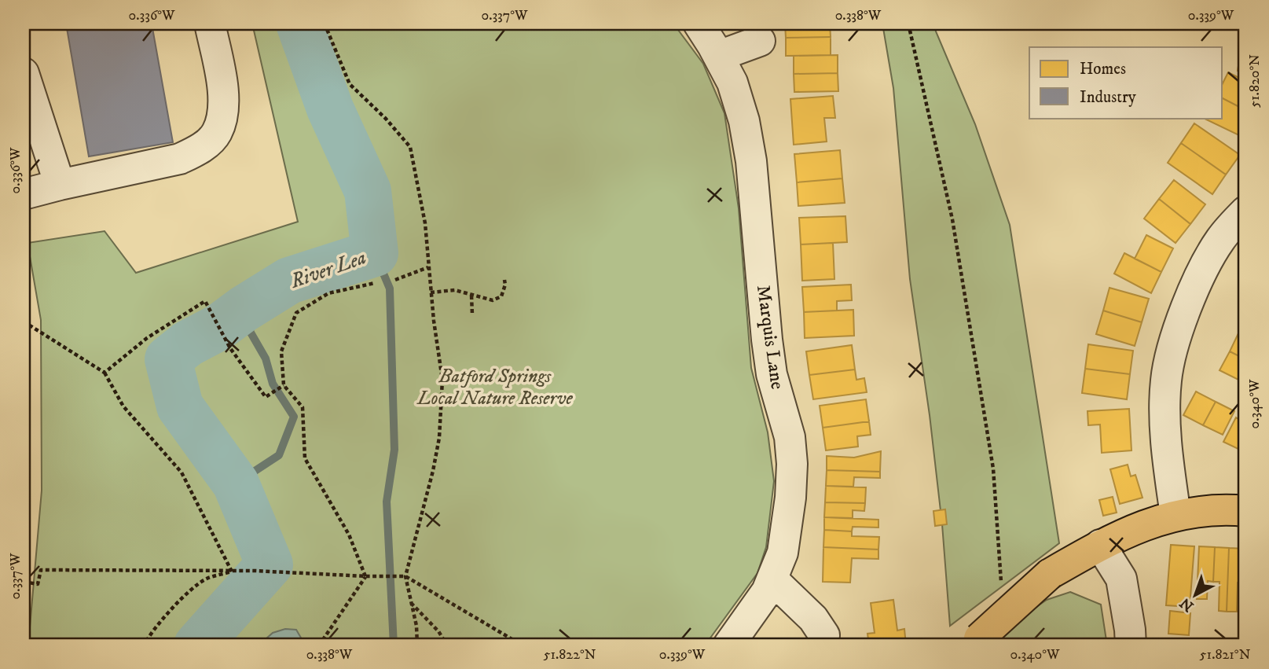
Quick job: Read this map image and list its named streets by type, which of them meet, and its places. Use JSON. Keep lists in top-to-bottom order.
{
  "streets": {
    "street": ["Marquis Lane"]
  },
  "water": ["River Lea"],
  "parks": ["Batford Springs Local Nature Reserve"],
  "legend": ["Homes", "Industry"],
  "north": "bottom left",
  "coordinates": [
    "0.336°W",
    "0.337°W",
    "0.338°W",
    "0.339°W",
    "51.820°N",
    "0.340°W",
    "51.822°N",
    "51.821°N"
  ]
}
